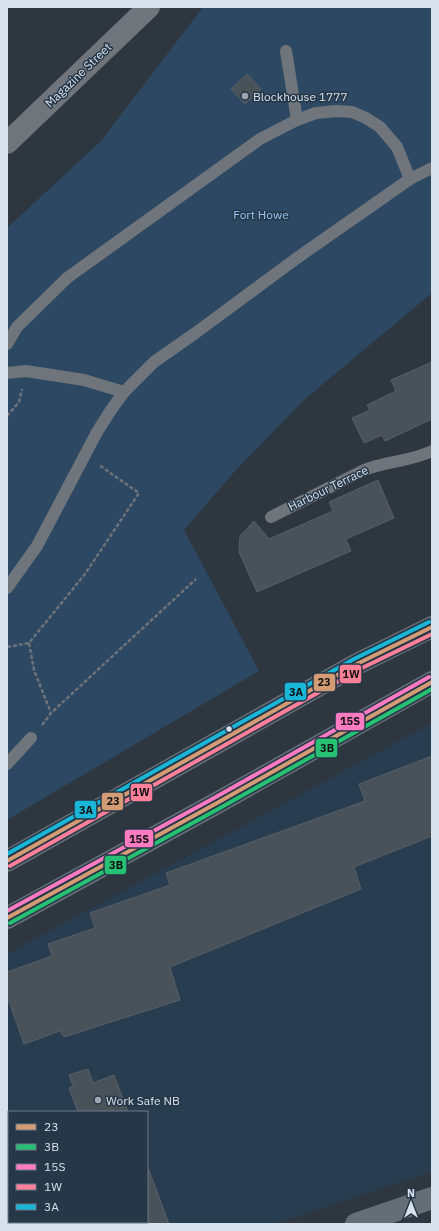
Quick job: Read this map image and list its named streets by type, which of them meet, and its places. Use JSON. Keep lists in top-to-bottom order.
{
  "streets": {
    "street": ["Magazine Street"],
    "lane": ["Harbour Terrace"]
  },
  "parks": ["Fort Howe"],
  "places": ["Blockhouse 1777", "Work Safe NB"],
  "lines": [
    "transit line 3A",
    "transit line 23",
    "transit line 1W",
    "transit line 15S",
    "transit line 3B"
  ],
  "legend": [
    "23",
    "3B",
    "15S",
    "1W",
    "3A"
  ],
  "north": "top"
}
